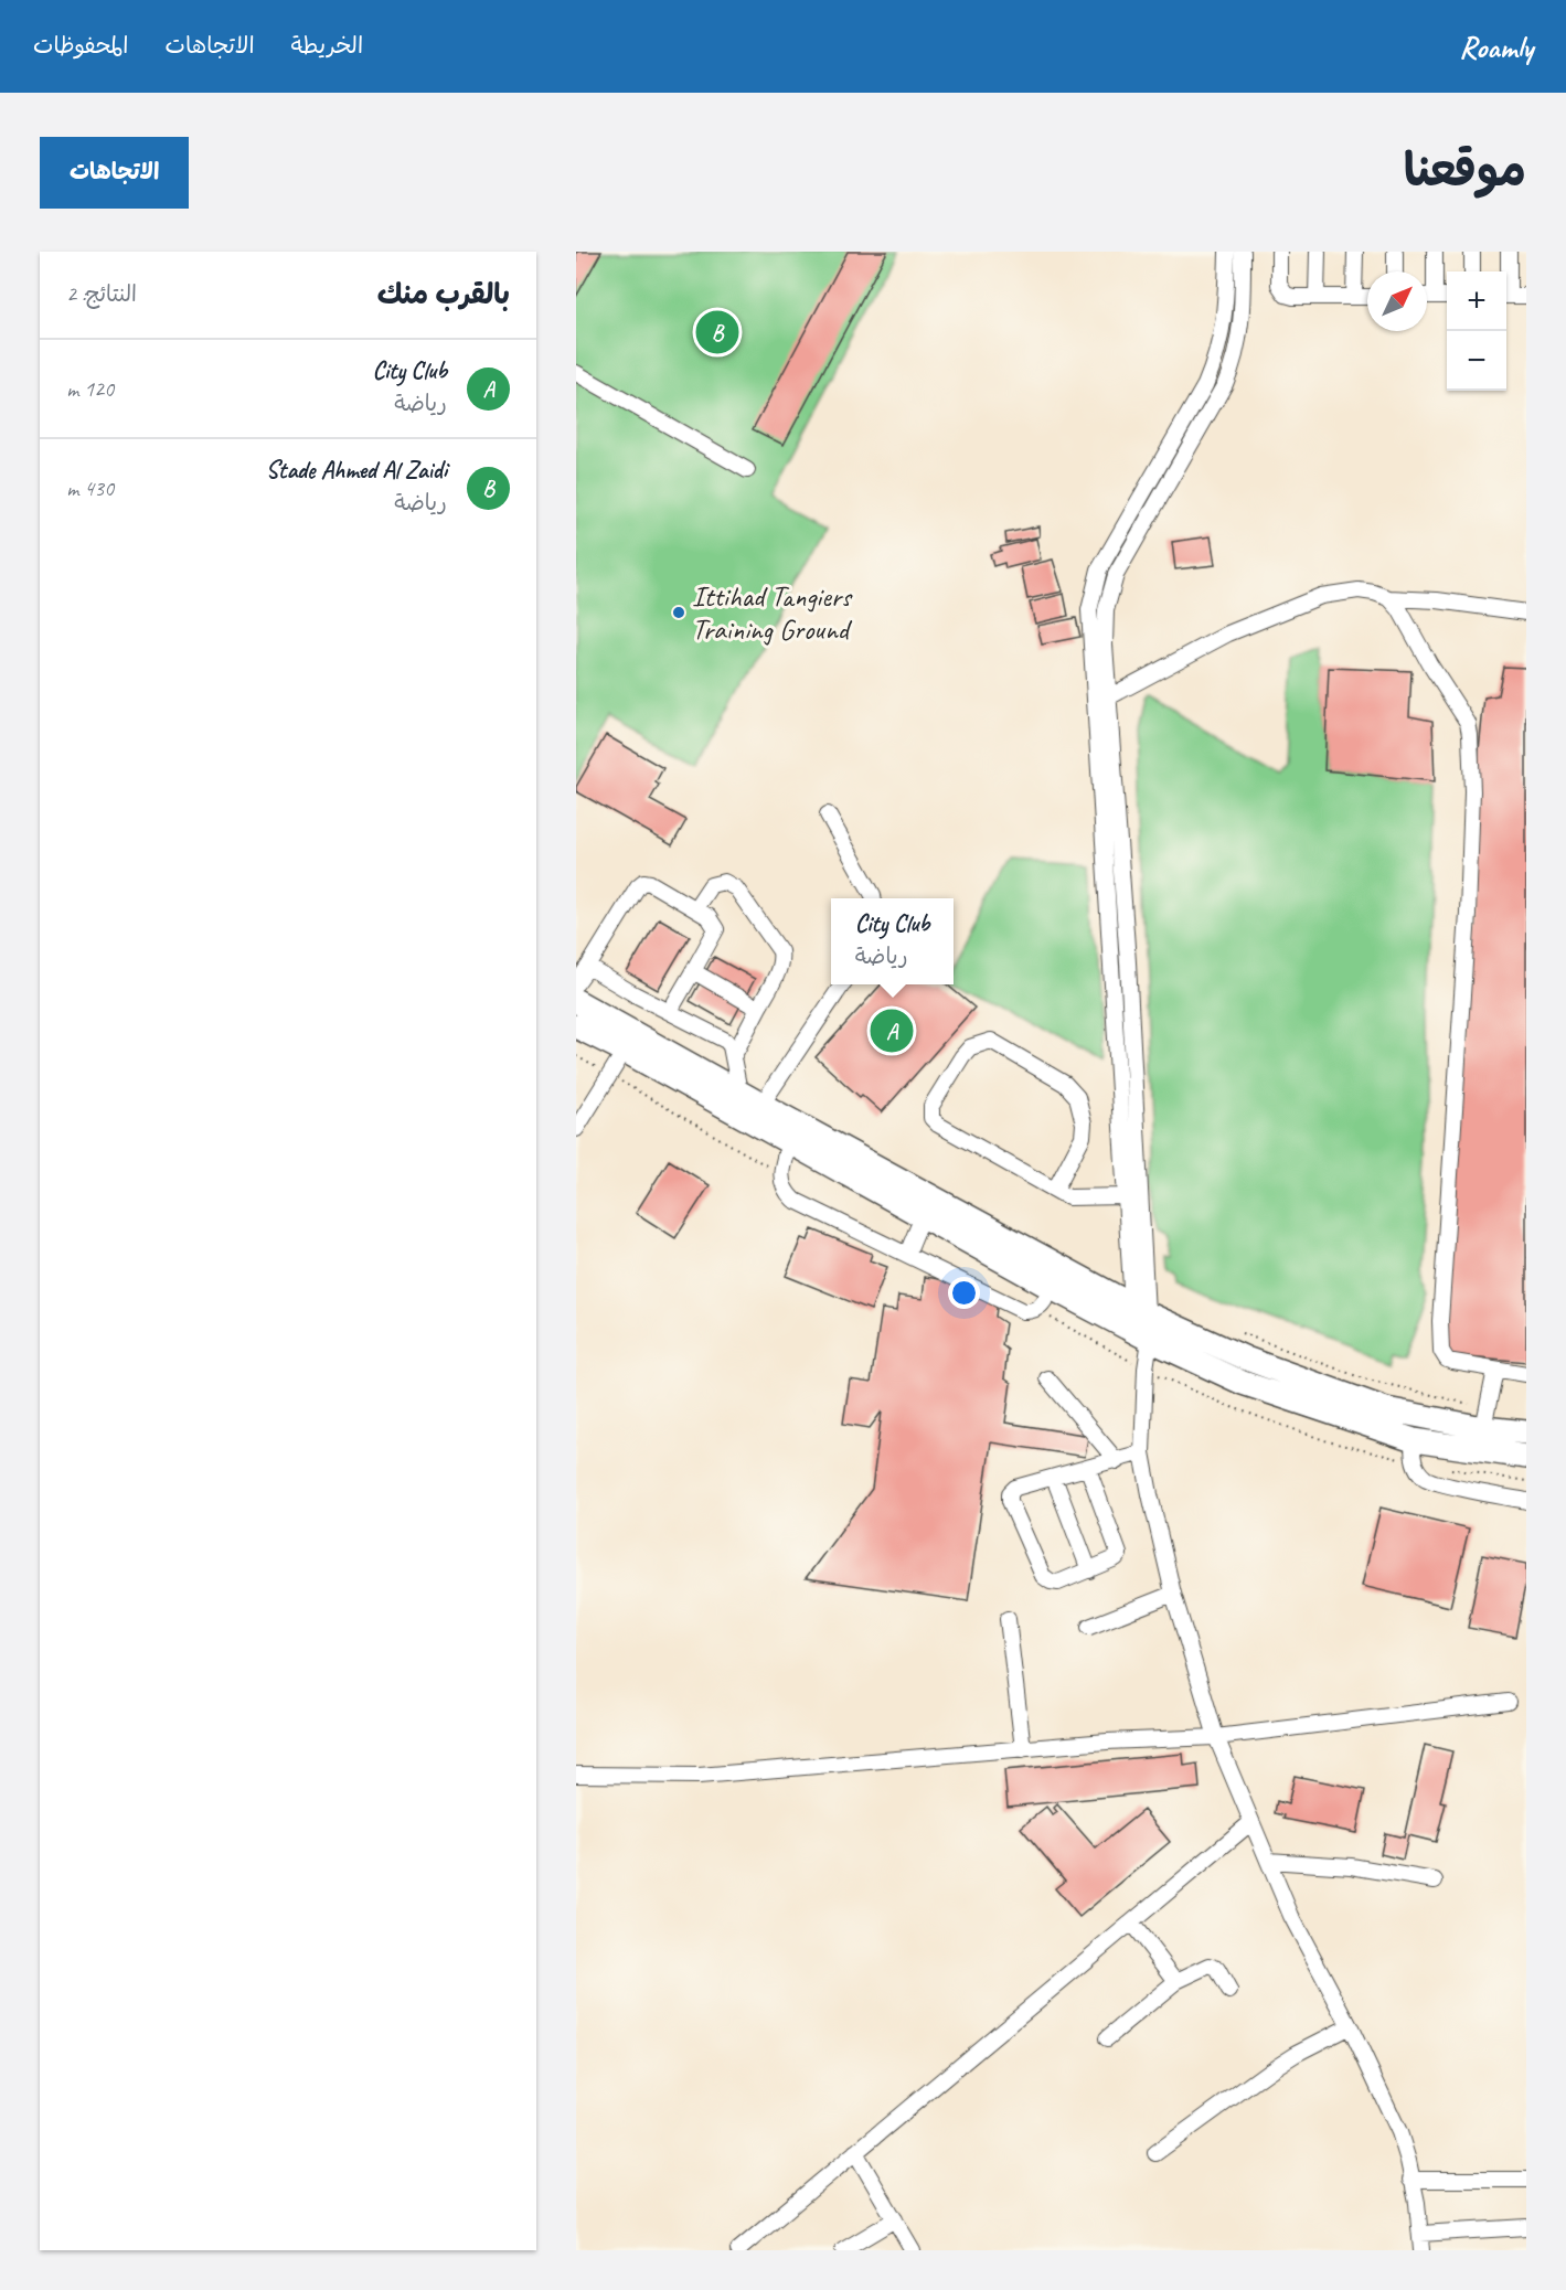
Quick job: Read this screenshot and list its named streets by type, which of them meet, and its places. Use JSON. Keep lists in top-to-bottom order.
{
  "places": ["Ittihad Tangiers Training Ground"],
  "north": "top right",
  "page": {
    "header": "Roamly",
    "nav": ["الخريطة", "الاتجاهات", "المحفوظات"],
    "title": "موقعنا",
    "buttons": "الاتجاهات",
    "heading": ["بالقرب منك", "النتائج: 2"],
    "map_buttons": ["+", "−"],
    "pins": ["B", "A"],
    "list": [
      {
        "mark": "A",
        "name": "City Club",
        "note": "رياضة",
        "value": "120 m"
      },
      {
        "mark": "B",
        "name": "Stade Ahmed Al Zaidi",
        "note": "رياضة",
        "value": "430 m"
      }
    ],
    "popup": ["City Club", "رياضة"]
  }
}
